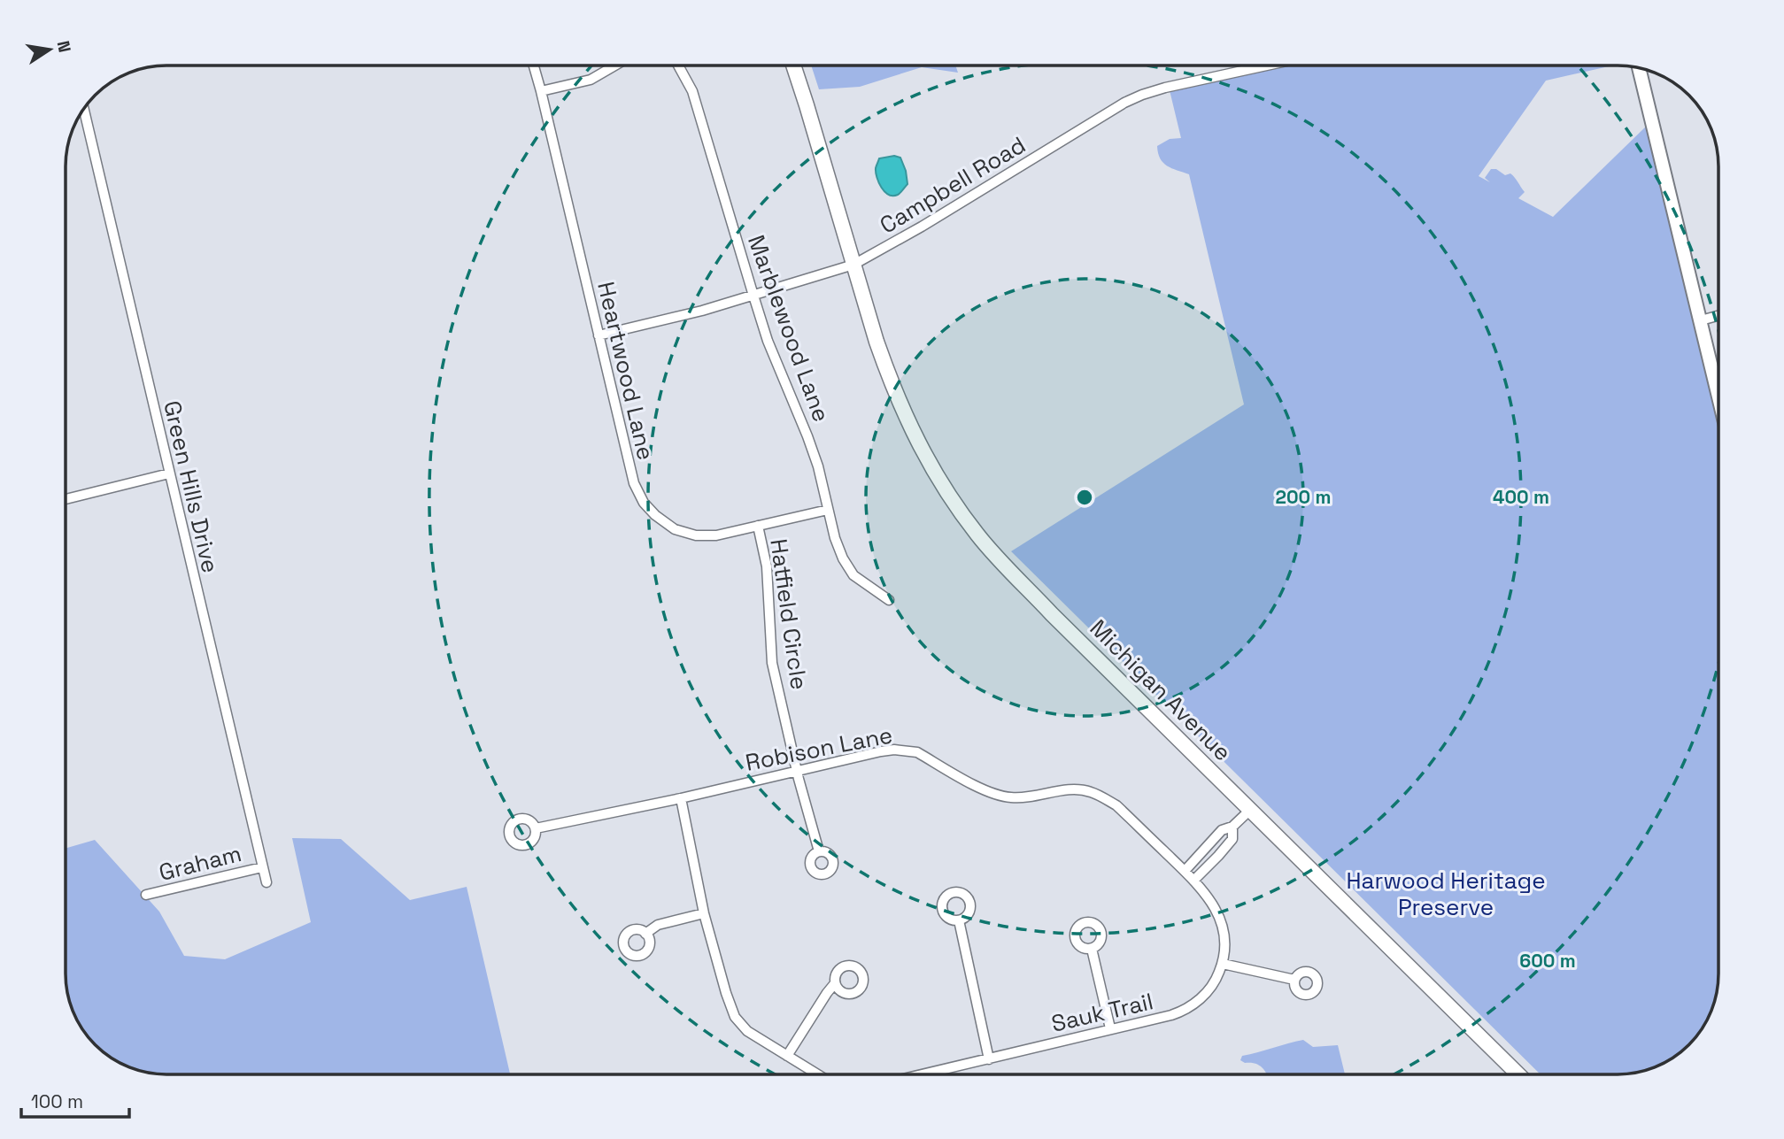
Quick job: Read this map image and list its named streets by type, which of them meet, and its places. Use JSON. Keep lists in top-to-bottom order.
{
  "streets": {
    "highway": ["Michigan Avenue"],
    "street": [
      "Campbell Road",
      "Marblewood Lane",
      "Heartwood Lane",
      "Green Hills Drive",
      "Hatfield Circle",
      "Robison Lane",
      "Graham",
      "Sauk Trail"
    ]
  },
  "crossings": [
    ["Campbell Road", "Marblewood Lane"],
    ["Campbell Road", "Heartwood Lane"],
    ["Campbell Road", "Michigan Avenue"],
    ["Marblewood Lane", "Heartwood Lane"],
    ["Heartwood Lane", "Hatfield Circle"],
    ["Green Hills Drive", "Graham"],
    ["Hatfield Circle", "Robison Lane"],
    ["Robison Lane", "Sauk Trail"]
  ],
  "parks": ["Harwood Heritage Preserve"],
  "scale_bar": "100 m",
  "north": "right",
  "rings": ["200 m", "400 m", "600 m"]
}
